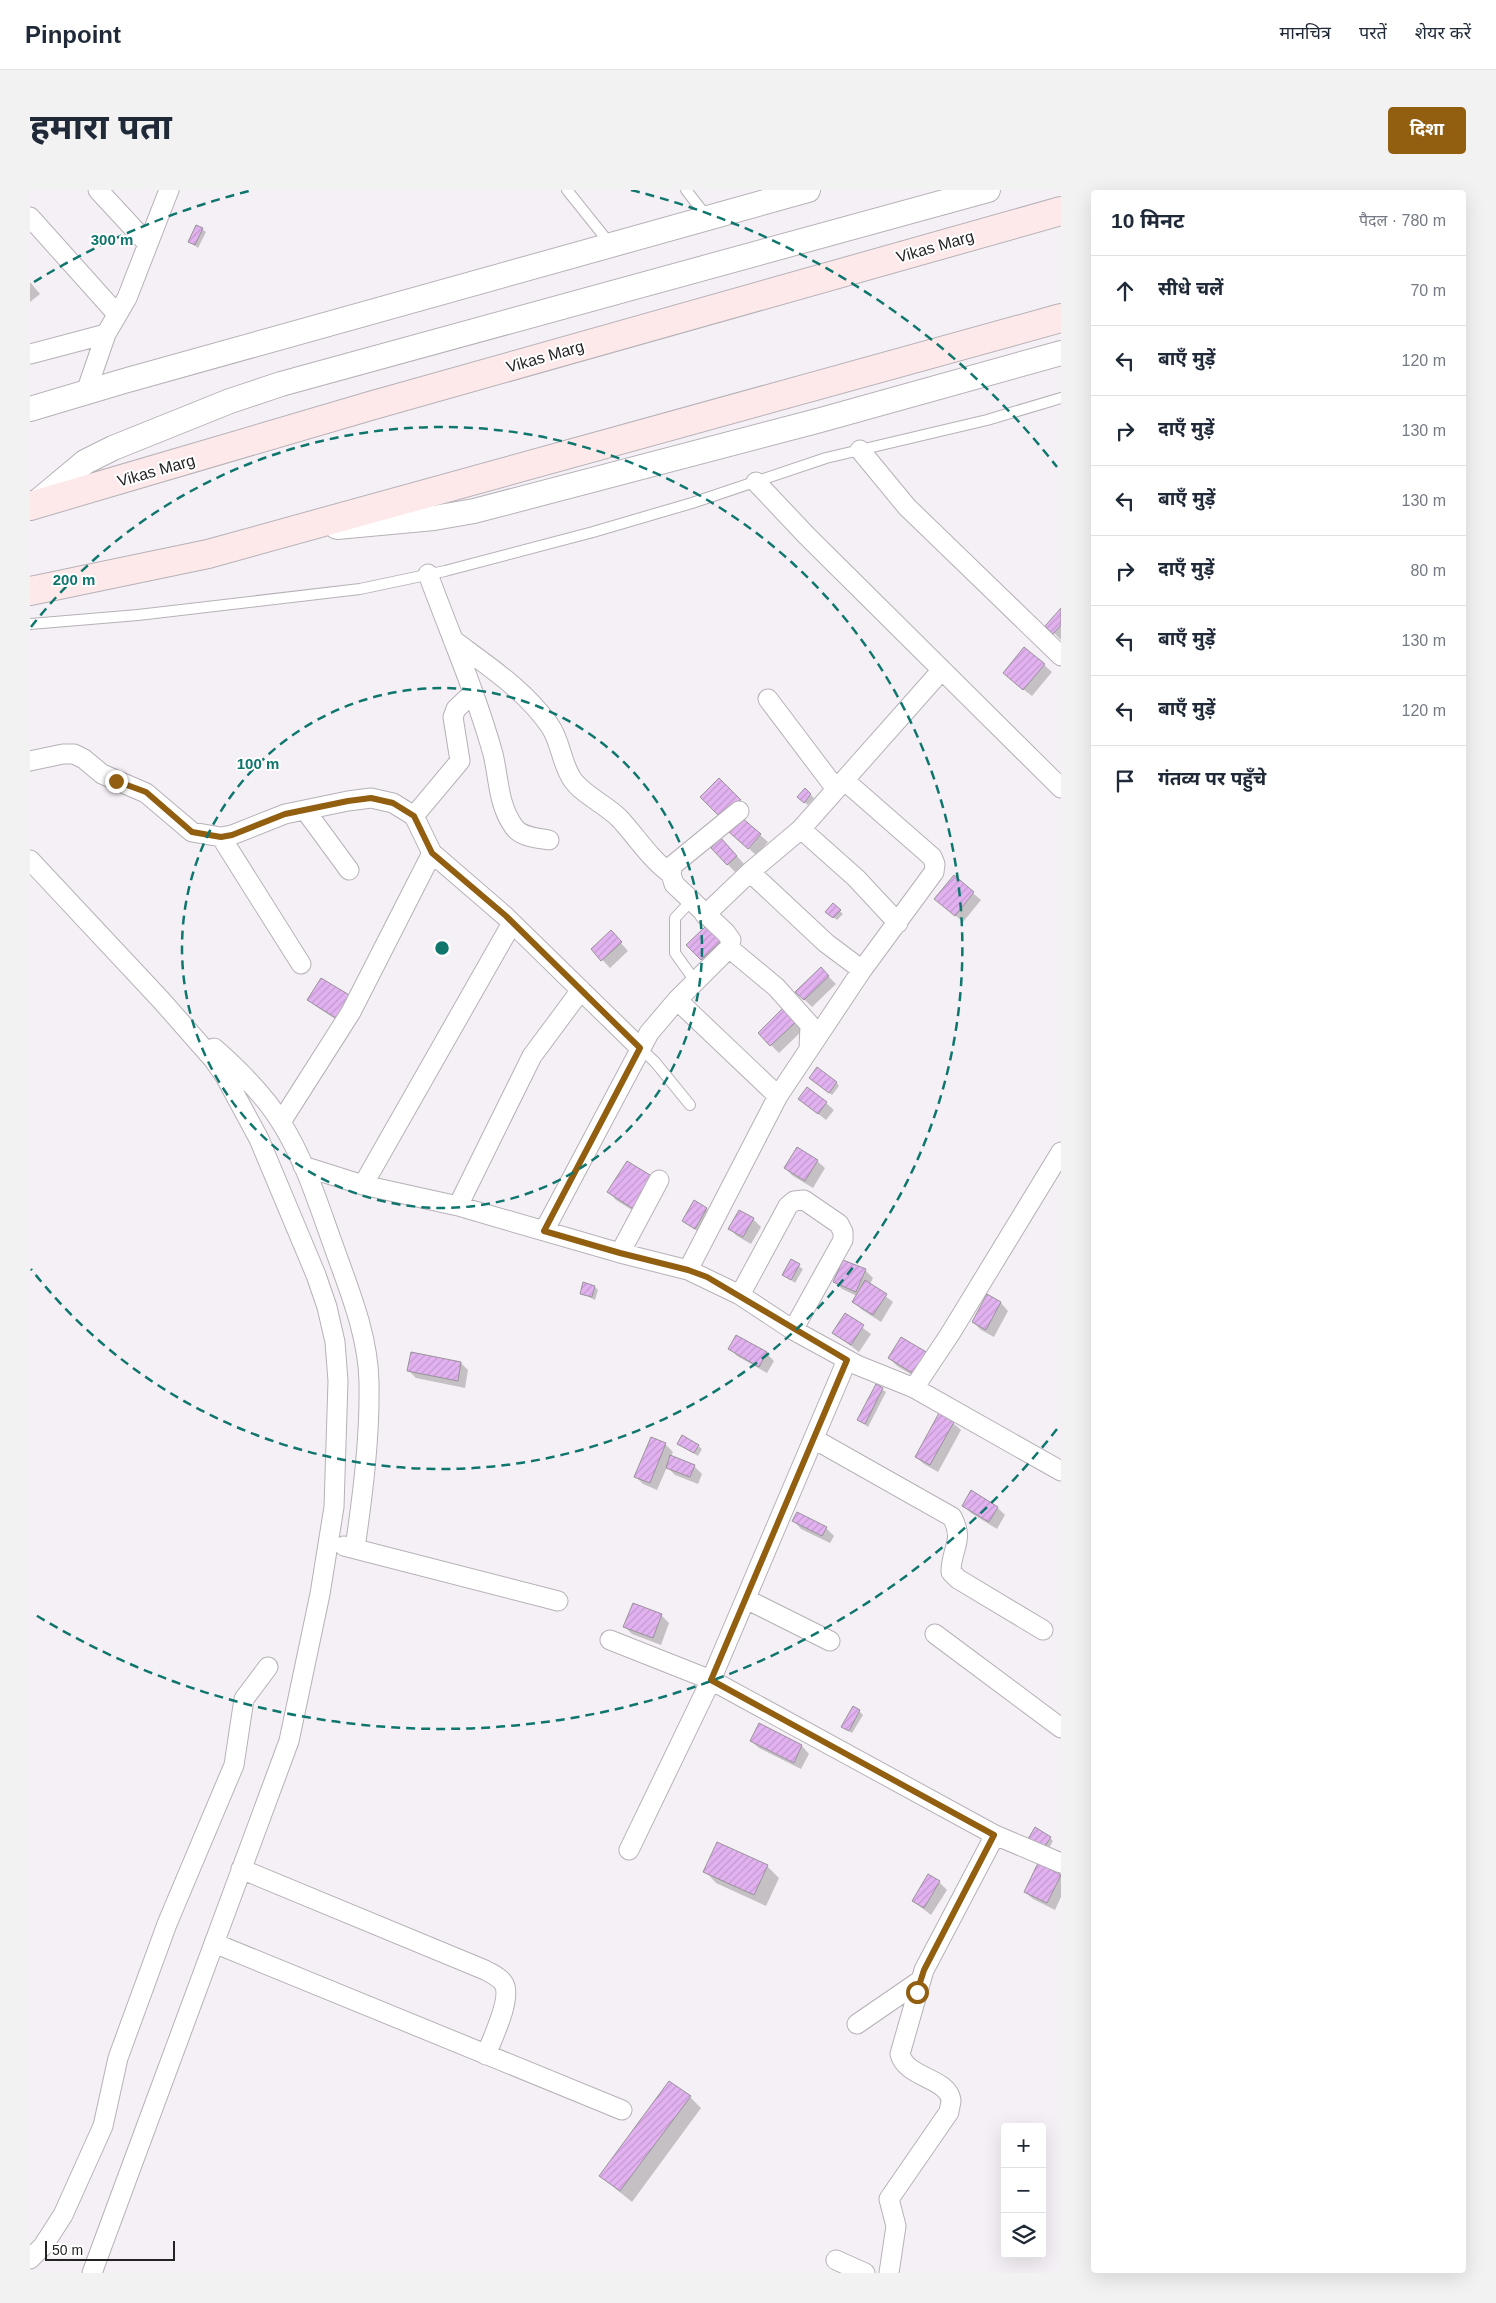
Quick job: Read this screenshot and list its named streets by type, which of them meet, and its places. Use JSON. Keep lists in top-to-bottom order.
{
  "streets": {
    "main road": ["Vikas Marg"]
  },
  "scale_bar": "50 m",
  "page": {
    "header": "Pinpoint",
    "nav": ["मानचित्र", "परतें", "शेयर करें"],
    "title": "हमारा पता",
    "buttons": "दिशा",
    "heading": ["10 मिनट", "पैदल · 780 m"],
    "list": [
      ["सीधे चलें", "70 m"],
      ["बाएँ मुड़ें", "120 m"],
      ["दाएँ मुड़ें", "130 m"],
      ["बाएँ मुड़ें", "130 m"],
      ["दाएँ मुड़ें", "80 m"],
      ["बाएँ मुड़ें", "130 m"],
      ["बाएँ मुड़ें", "120 m"],
      "गंतव्य पर पहुँचे"
    ],
    "map_buttons": ["+", "−"],
    "scale": "50 m"
  },
  "rings": ["300 m", "200 m", "100 m"]
}
